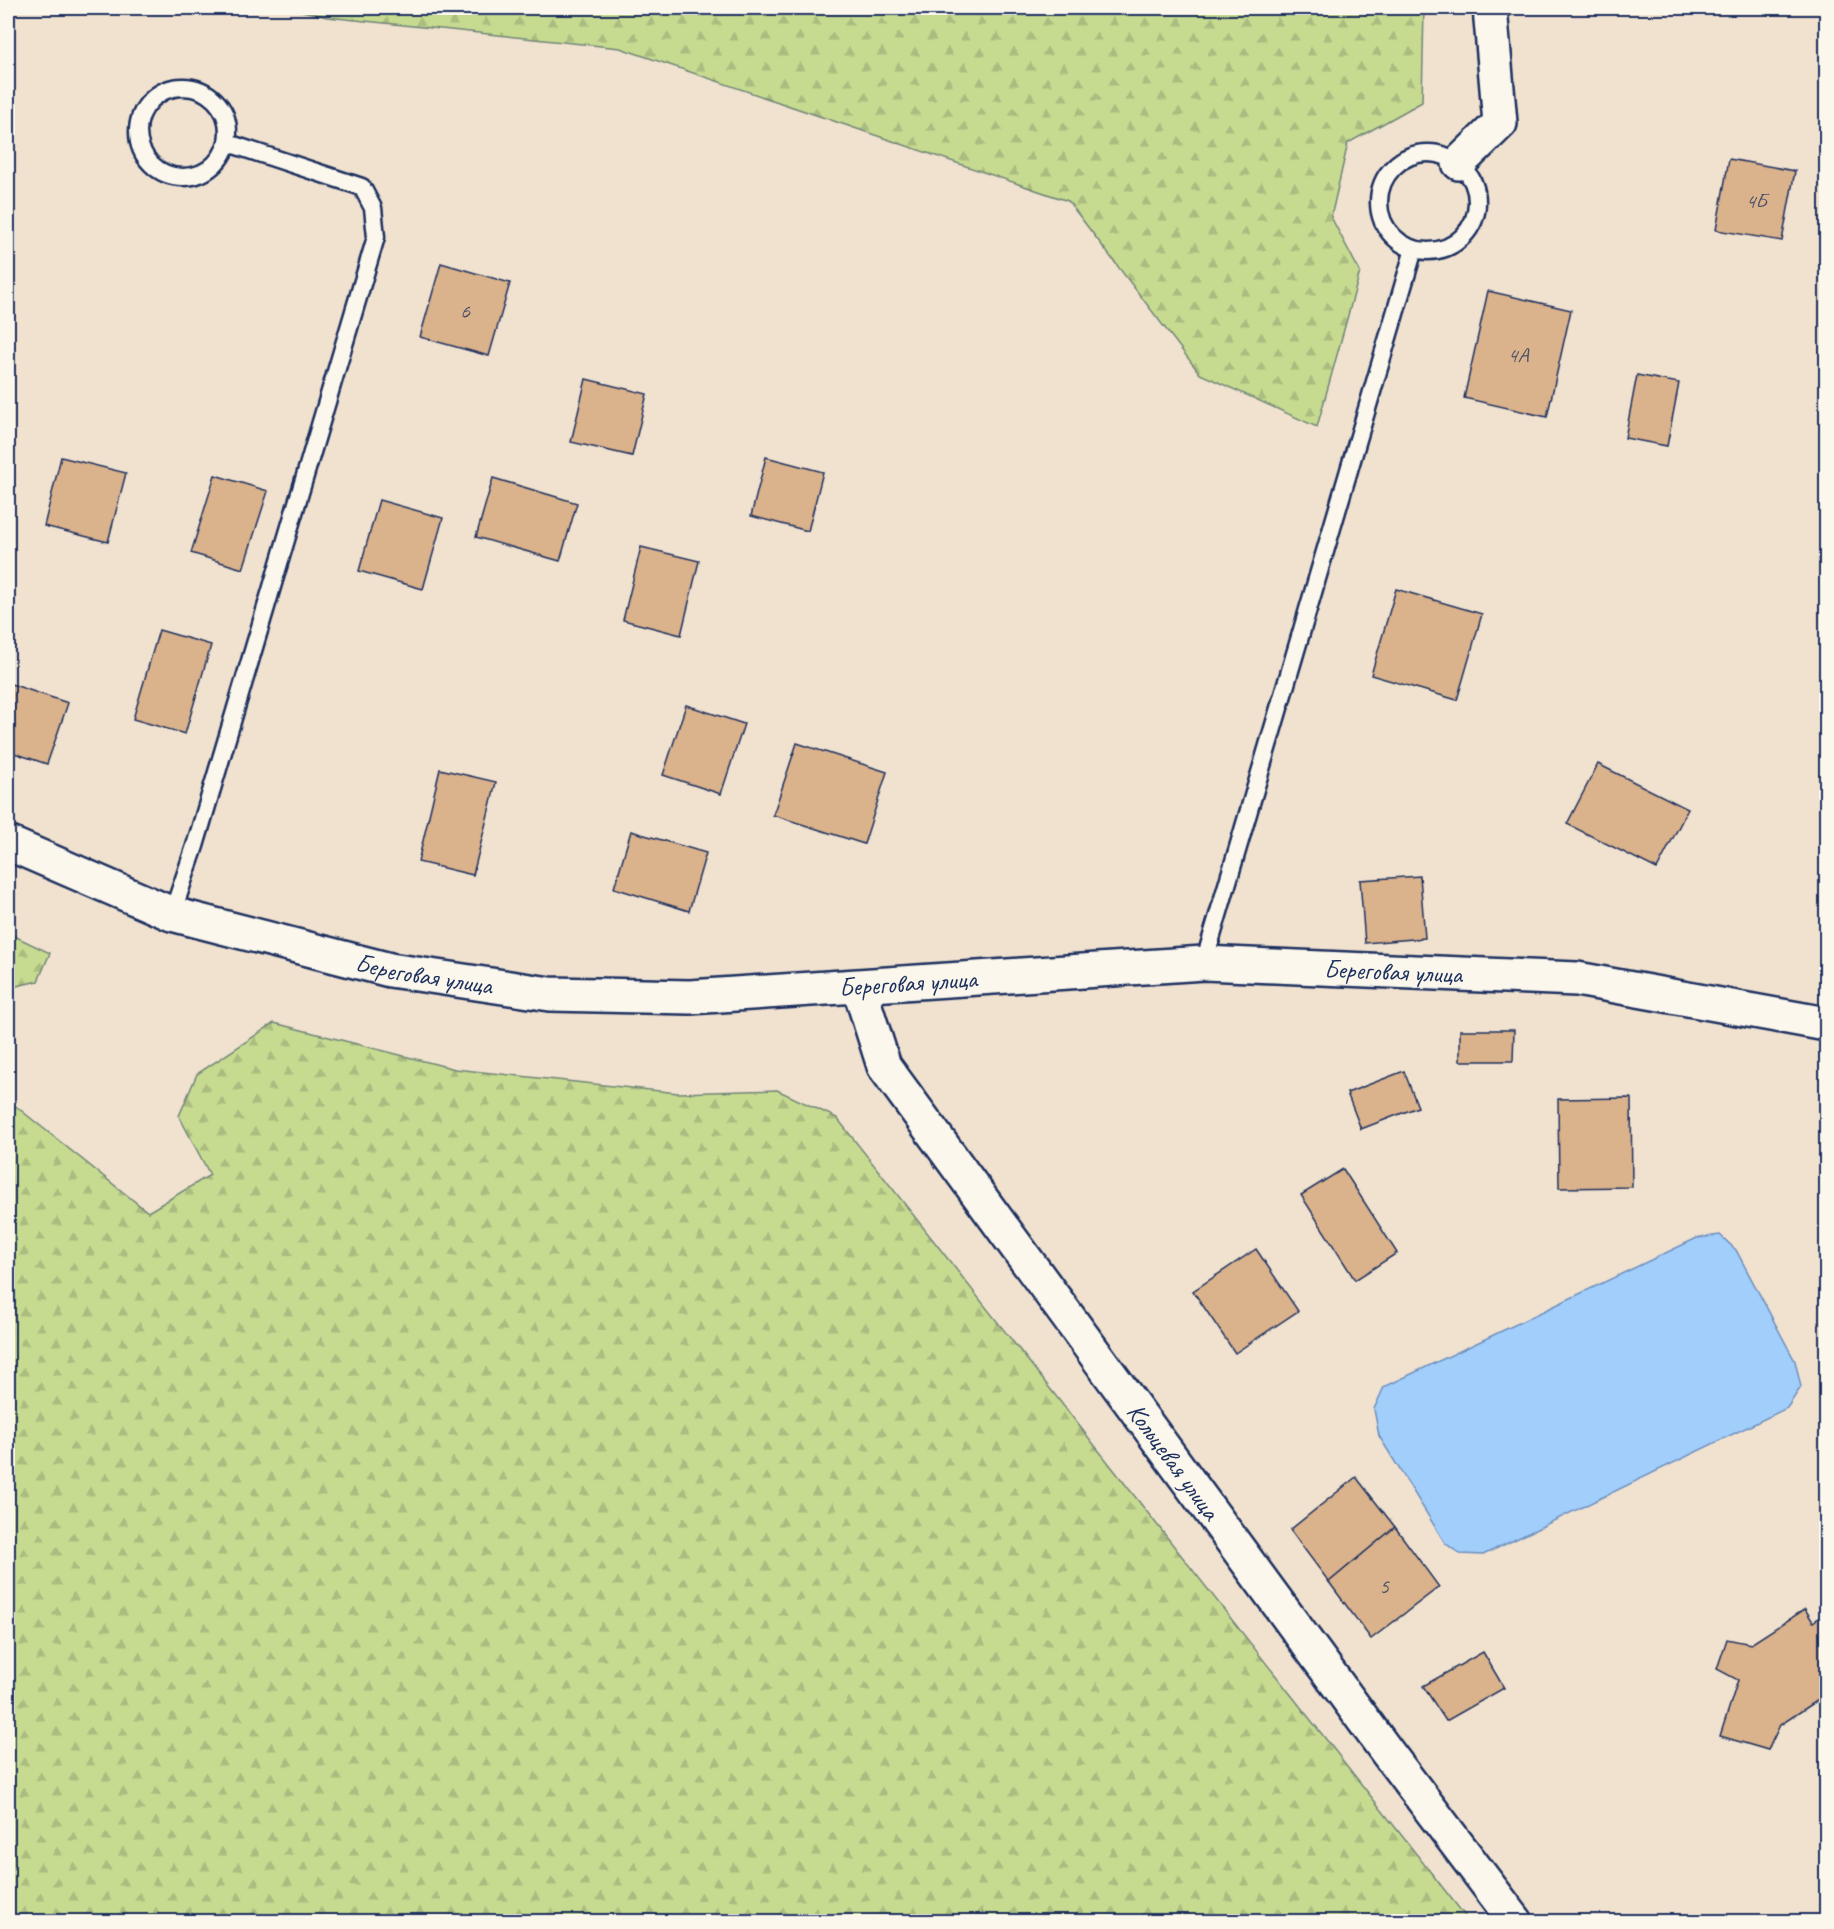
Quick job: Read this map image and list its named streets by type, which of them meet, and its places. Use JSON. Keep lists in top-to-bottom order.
{
  "streets": {
    "street": ["Береговая улица", "Кольцевая улица"]
  },
  "crossings": [
    ["Береговая улица", "Кольцевая улица"]
  ],
  "house_numbers": [
    "4Б",
    "6",
    "4А",
    "5"
  ]
}
